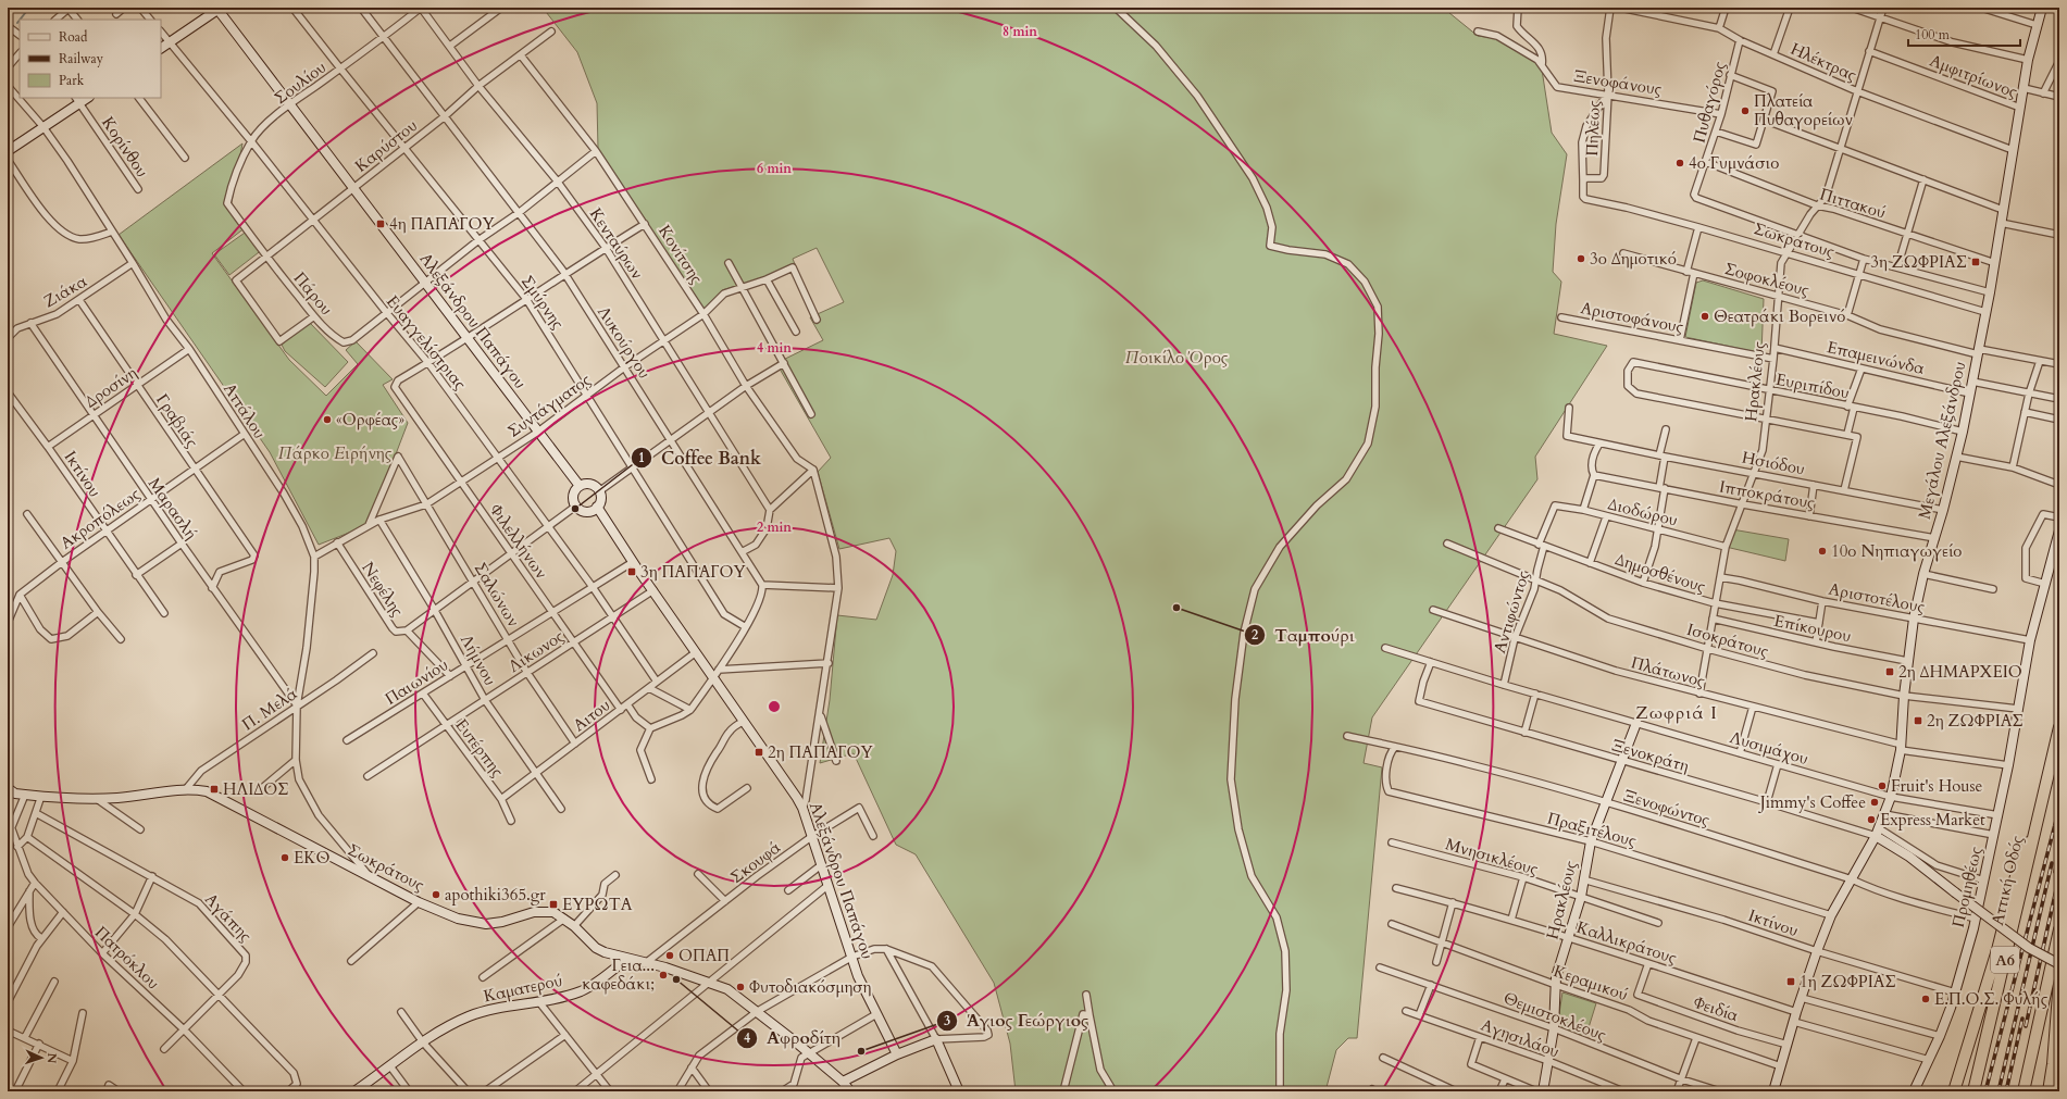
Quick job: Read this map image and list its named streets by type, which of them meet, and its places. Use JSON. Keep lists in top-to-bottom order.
{
  "streets": {
    "highway": ["Αττική Οδός", "Α6"],
    "street": [
      "Ηλέκτρας",
      "Αμφιτρίωνος",
      "Σουλίου",
      "Ξενοφάνους",
      "Πυθαγόρος",
      "Πηλέως",
      "Καρύστου",
      "Κορίνθου",
      "Πιττακού",
      "Σωκράτους",
      "Κενταύρων",
      "Κονίτσης",
      "Σοφοκλέους",
      "Ζιάκα",
      "Πάρου",
      "Σμύρνης",
      "Αριστοφάνους",
      "Αλεξάνδρου Παπάγου",
      "Ευαγγελίστριας",
      "Λυκούργου",
      "Επαμεινώνδα",
      "Ηρακλέους",
      "Ευριπίδου",
      "Δροσίνη",
      "Συντάγματος",
      "Αττάλου",
      "Γραβιάς",
      "Μεγάλου Αλεξάνδρου",
      "Ησιόδου",
      "Ικτίνου",
      "Ιπποκράτους",
      "Μαρασλή",
      "Διοδώρου",
      "Ακροπόλεως",
      "Φιλελλήνων",
      "Δημοσθένους",
      "Νεφέλης",
      "Σαλώνων",
      "Αριστοτέλους",
      "Αντιφώντος",
      "Επίκουρου",
      "Ισοκράτους",
      "Λικωνος",
      "Λήμνου",
      "Πλάτωνος",
      "Παιωνίου",
      "Π. Μελά",
      "Αιτου",
      "Ευτέρπης",
      "Λυσιμάχου",
      "Ξενοκράτη",
      "Ξενοφώντος",
      "Πραξιτέλους",
      "Μνησικλέους",
      "Σκουφά",
      "Προμηθέως",
      "Αγάπης",
      "Καλλικράτους",
      "Πατρόκλου",
      "Κεραμικού",
      "Καματερού",
      "Φειδία",
      "Θεμιστοκλέους",
      "Αγησιλάου"
    ]
  },
  "crossings": [
    ["Ηλέκτρας", "Πυθαγόρος"],
    ["Ηλέκτρας", "Ηρακλέους"],
    ["Ηλέκτρας", "Μεγάλου Αλεξάνδρου"],
    ["Αμφιτρίωνος", "Ηρακλέους"],
    ["Αμφιτρίωνος", "Μεγάλου Αλεξάνδρου"],
    ["Σουλίου", "Κενταύρων"],
    ["Σουλίου", "Πάρου"],
    ["Σουλίου", "Σμύρνης"],
    ["Σουλίου", "Αλεξάνδρου Παπάγου"],
    ["Σουλίου", "Ευαγγελίστριας"],
    ["Σουλίου", "Λυκούργου"],
    ["Ξενοφάνους", "Πυθαγόρος"],
    ["Ξενοφάνους", "Πηλέως"],
    ["Πυθαγόρος", "Πιττακού"],
    ["Πυθαγόρος", "Ηρακλέους"],
    ["Πηλέως", "Σωκράτους"],
    ["Καρύστου", "Κενταύρων"],
    ["Καρύστου", "Κονίτσης"],
    ["Καρύστου", "Πάρου"],
    ["Καρύστου", "Σμύρνης"],
    ["Καρύστου", "Αλεξάνδρου Παπάγου"],
    ["Καρύστου", "Ευαγγελίστριας"],
    ["Καρύστου", "Λυκούργου"],
    ["Πιττακού", "Ηρακλέους"],
    ["Πιττακού", "Μεγάλου Αλεξάνδρου"],
    ["Σωκράτους", "Ηρακλέους"],
    ["Σωκράτους", "Αττάλου"],
    ["Σωκράτους", "Μεγάλου Αλεξάνδρου"],
    ["Σωκράτους", "Π. Μελά"],
    ["Σωκράτους", "Καματερού"],
    ["Κενταύρων", "Συντάγματος"],
    ["Κονίτσης", "Συντάγματος"],
    ["Σοφοκλέους", "Ηρακλέους"],
    ["Σοφοκλέους", "Μεγάλου Αλεξάνδρου"],
    ["Ζιάκα", "Αττάλου"],
    ["Ζιάκα", "Γραβιάς"],
    ["Ζιάκα", "Μαρασλή"],
    ["Πάρου", "Ευαγγελίστριας"],
    ["Σμύρνης", "Συντάγματος"],
    ["Αριστοφάνους", "Ηρακλέους"],
    ["Αλεξάνδρου Παπάγου", "Συντάγματος"],
    ["Αλεξάνδρου Παπάγου", "Λικωνος"],
    ["Αλεξάνδρου Παπάγου", "Παιωνίου"],
    ["Αλεξάνδρου Παπάγου", "Αιτου"],
    ["Αλεξάνδρου Παπάγου", "Σκουφά"],
    ["Ευαγγελίστριας", "Συντάγματος"],
    ["Ευαγγελίστριας", "Φιλελλήνων"],
    ["Ευαγγελίστριας", "Λικωνος"],
    ["Ευαγγελίστριας", "Παιωνίου"],
    ["Ευαγγελίστριας", "Αιτου"],
    ["Λυκούργου", "Συντάγματος"],
    ["Επαμεινώνδα", "Ηρακλέους"],
    ["Επαμεινώνδα", "Μεγάλου Αλεξάνδρου"],
    ["Ηρακλέους", "Ευριπίδου"],
    ["Ηρακλέους", "Ησιόδου"],
    ["Ηρακλέους", "Ικτίνου"],
    ["Ηρακλέους", "Ιπποκράτους"],
    ["Ηρακλέους", "Διοδώρου"],
    ["Ηρακλέους", "Δημοσθένους"],
    ["Ηρακλέους", "Αριστοτέλους"],
    ["Ηρακλέους", "Επίκουρου"],
    ["Ηρακλέους", "Ισοκράτους"],
    ["Ηρακλέους", "Πλάτωνος"],
    ["Ηρακλέους", "Λυσιμάχου"],
    ["Ηρακλέους", "Ξενοκράτη"],
    ["Ηρακλέους", "Ξενοφώντος"],
    ["Ηρακλέους", "Πραξιτέλους"],
    ["Ηρακλέους", "Μνησικλέους"],
    ["Ηρακλέους", "Καλλικράτους"],
    ["Ηρακλέους", "Κεραμικού"],
    ["Ηρακλέους", "Θεμιστοκλέους"],
    ["Ηρακλέους", "Αγησιλάου"],
    ["Ευριπίδου", "Μεγάλου Αλεξάνδρου"],
    ["Δροσίνη", "Αττάλου"],
    ["Δροσίνη", "Γραβιάς"],
    ["Δροσίνη", "Ικτίνου"],
    ["Δροσίνη", "Μαρασλή"],
    ["Συντάγματος", "Αττάλου"],
    ["Συντάγματος", "Φιλελλήνων"],
    ["Συντάγματος", "Νεφέλης"],
    ["Συντάγματος", "Σαλώνων"],
    ["Συντάγματος", "Λήμνου"],
    ["Αττάλου", "Μαρασλή"],
    ["Αττάλου", "Ακροπόλεως"],
    ["Αττάλου", "Π. Μελά"],
    ["Γραβιάς", "Μαρασλή"],
    ["Γραβιάς", "Ακροπόλεως"],
    ["Μεγάλου Αλεξάνδρου", "Ησιόδου"],
    ["Μεγάλου Αλεξάνδρου", "Ικτίνου"],
    ["Μεγάλου Αλεξάνδρου", "Ιπποκράτους"],
    ["Μεγάλου Αλεξάνδρου", "Αριστοτέλους"],
    ["Μεγάλου Αλεξάνδρου", "Επίκουρου"],
    ["Μεγάλου Αλεξάνδρου", "Ισοκράτους"],
    ["Μεγάλου Αλεξάνδρου", "Πλάτωνος"],
    ["Μεγάλου Αλεξάνδρου", "Λυσιμάχου"],
    ["Μεγάλου Αλεξάνδρου", "Ξενοκράτη"],
    ["Μεγάλου Αλεξάνδρου", "Ξενοφώντος"],
    ["Μεγάλου Αλεξάνδρου", "Πραξιτέλους"],
    ["Μεγάλου Αλεξάνδρου", "Καλλικράτους"],
    ["Μεγάλου Αλεξάνδρου", "Κεραμικού"],
    ["Μεγάλου Αλεξάνδρου", "Φειδία"],
    ["Ικτίνου", "Ακροπόλεως"],
    ["Ικτίνου", "Προμηθέως"],
    ["Μαρασλή", "Ακροπόλεως"],
    ["Μαρασλή", "Π. Μελά"],
    ["Διοδώρου", "Αντιφώντος"],
    ["Φιλελλήνων", "Λικωνος"],
    ["Φιλελλήνων", "Παιωνίου"],
    ["Φιλελλήνων", "Αιτου"],
    ["Δημοσθένους", "Αντιφώντος"],
    ["Νεφέλης", "Παιωνίου"],
    ["Σαλώνων", "Λικωνος"],
    ["Σαλώνων", "Παιωνίου"],
    ["Σαλώνων", "Αιτου"],
    ["Αριστοτέλους", "Προμηθέως"],
    ["Αντιφώντος", "Ισοκράτους"],
    ["Αντιφώντος", "Πλάτωνος"],
    ["Αντιφώντος", "Λυσιμάχου"],
    ["Ισοκράτους", "Προμηθέως"],
    ["Λικωνος", "Λήμνου"],
    ["Λικωνος", "Ευτέρπης"],
    ["Λήμνου", "Παιωνίου"],
    ["Λήμνου", "Αιτου"],
    ["Πλάτωνος", "Προμηθέως"],
    ["Παιωνίου", "Ευτέρπης"],
    ["Αιτου", "Ευτέρπης"],
    ["Λυσιμάχου", "Ξενοκράτη"],
    ["Λυσιμάχου", "Προμηθέως"],
    ["Ξενοκράτη", "Προμηθέως"],
    ["Ξενοφώντος", "Πραξιτέλους"],
    ["Ξενοφώντος", "Προμηθέως"],
    ["Αγάπης", "Πατρόκλου"],
    ["Καλλικράτους", "Φειδία"]
  ],
  "districts": ["Ζωφριά Ι"],
  "parks": ["Ποικίλο Όρος", "Πάρκο Ειρήνης"],
  "places": {
    "other": [
      "Πλατεία Πυθαγορείων",
      "4ο Γυμνάσιο",
      "3ο Δημοτικό",
      "Θεατράκι Βορεινό",
      "«Ορφέας»",
      "Coffee Bank",
      "10ο Νηπιαγωγείο",
      "Ταμπούρι",
      "Fruit's House",
      "Jimmy's Coffee",
      "Express Market",
      "EKO",
      "apothiki365.gr",
      "ΟΠΑΠ",
      "Γεια... καφεδάκι;",
      "Αφροδίτη",
      "Φυτοδιακόσμηση",
      "Ε.Π.Ο.Σ. Φυλής",
      "Άγιος Γεώργιος"
    ],
    "transit": [
      "4η ΠΑΠΑΓΟΥ",
      "3η ΖΩΦΡΙΑΣ",
      "3η ΠΑΠΑΓΟΥ",
      "2η ΔΗΜΑΡΧΕΙΟ",
      "2η ΖΩΦΡΙΑΣ",
      "2η ΠΑΠΑΓΟΥ",
      "ΗΛΙΔΟΣ",
      "ΕΥΡΩΤΑ",
      "1η ΖΩΦΡΙΑΣ"
    ]
  },
  "legend": ["Road", "Railway", "Park"],
  "scale_bar": "100 m",
  "north": "right",
  "rings": [
    "8 min",
    "6 min",
    "4 min",
    "2 min"
  ]
}
